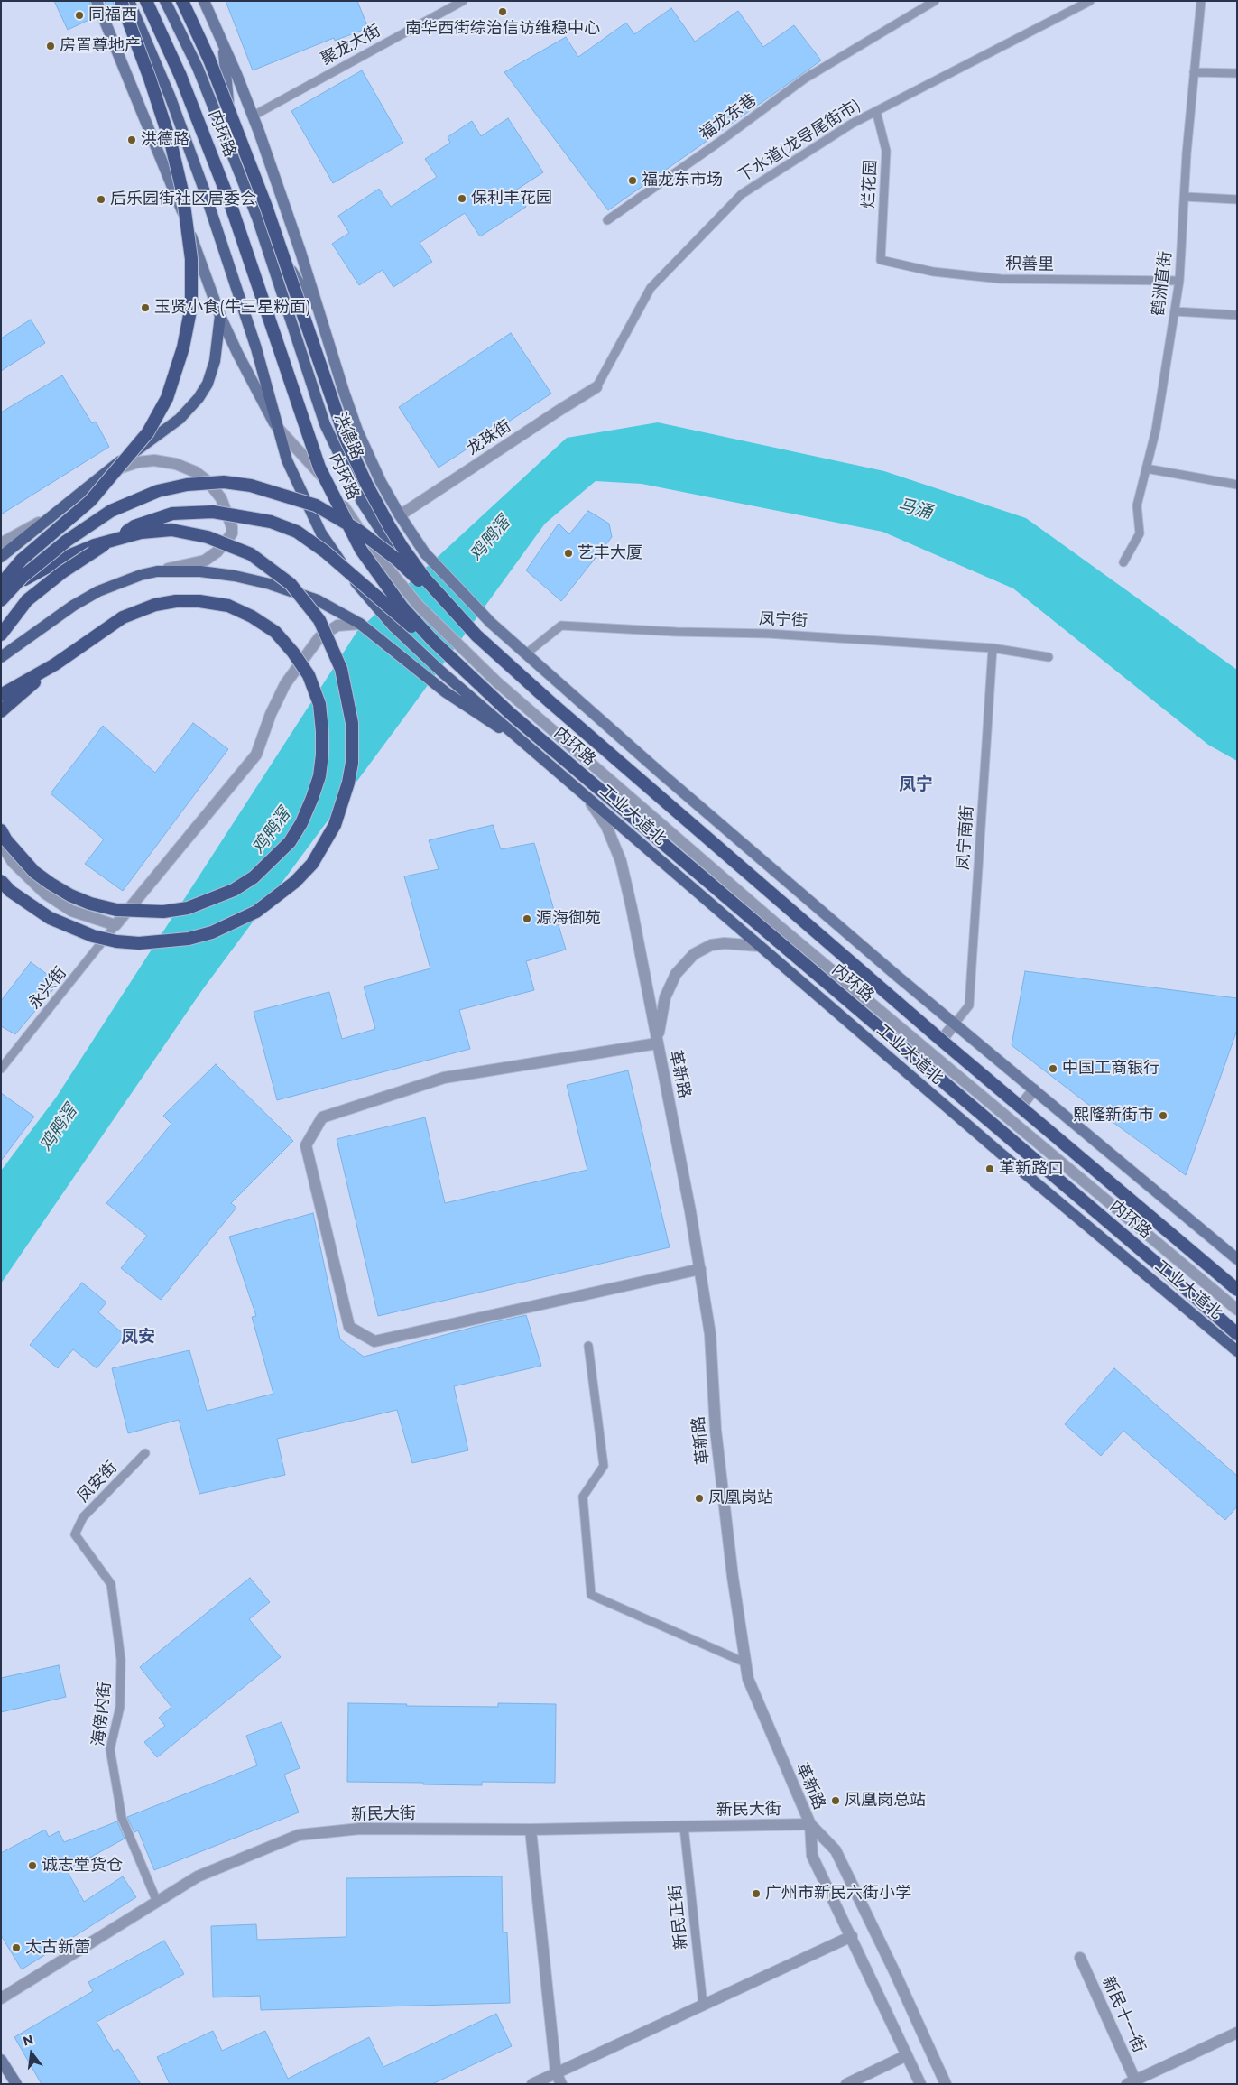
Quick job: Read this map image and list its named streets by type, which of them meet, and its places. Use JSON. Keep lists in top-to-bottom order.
{
  "streets": {
    "highway": ["内环路"],
    "main road": ["洪德路", "工业大道北"],
    "street": [
      "龙珠街",
      "革新路",
      "新民大街",
      "新民十一街"
    ],
    "lane": [
      "聚龙大街",
      "福龙东巷",
      "下水道(龙导尾街市)",
      "烂花园",
      "积善里",
      "鹤洲直街",
      "凤宁街",
      "凤宁南街",
      "永兴街",
      "凤安街",
      "海傍内街",
      "新民正街"
    ]
  },
  "crossings": [
    ["内环路", "洪德路"],
    ["下水道(龙导尾街市)", "烂花园"],
    ["下水道(龙导尾街市)", "龙珠街"],
    ["烂花园", "积善里"],
    ["积善里", "鹤洲直街"],
    ["凤宁街", "凤宁南街"],
    ["工业大道北", "革新路"],
    ["革新路", "新民大街"],
    ["凤安街", "海傍内街"],
    ["海傍内街", "新民大街"],
    ["新民大街", "新民正街"]
  ],
  "districts": ["凤宁", "凤安"],
  "water": ["马涌", "鸡鸭滘"],
  "places": [
    "南华西街综治信访维稳中心",
    "同福西",
    "房置尊地产",
    "洪德路",
    "福龙东市场",
    "保利丰花园",
    "后乐园街社区居委会",
    "玉贤小食(牛三星粉面)",
    "艺丰大厦",
    "源海御苑",
    "中国工商银行",
    "熙隆新街市",
    "革新路口",
    "凤凰岗站",
    "凤凰岗总站",
    "诚志堂货仓",
    "广州市新民六街小学",
    "太古新蕾"
  ],
  "north": "top"
}
